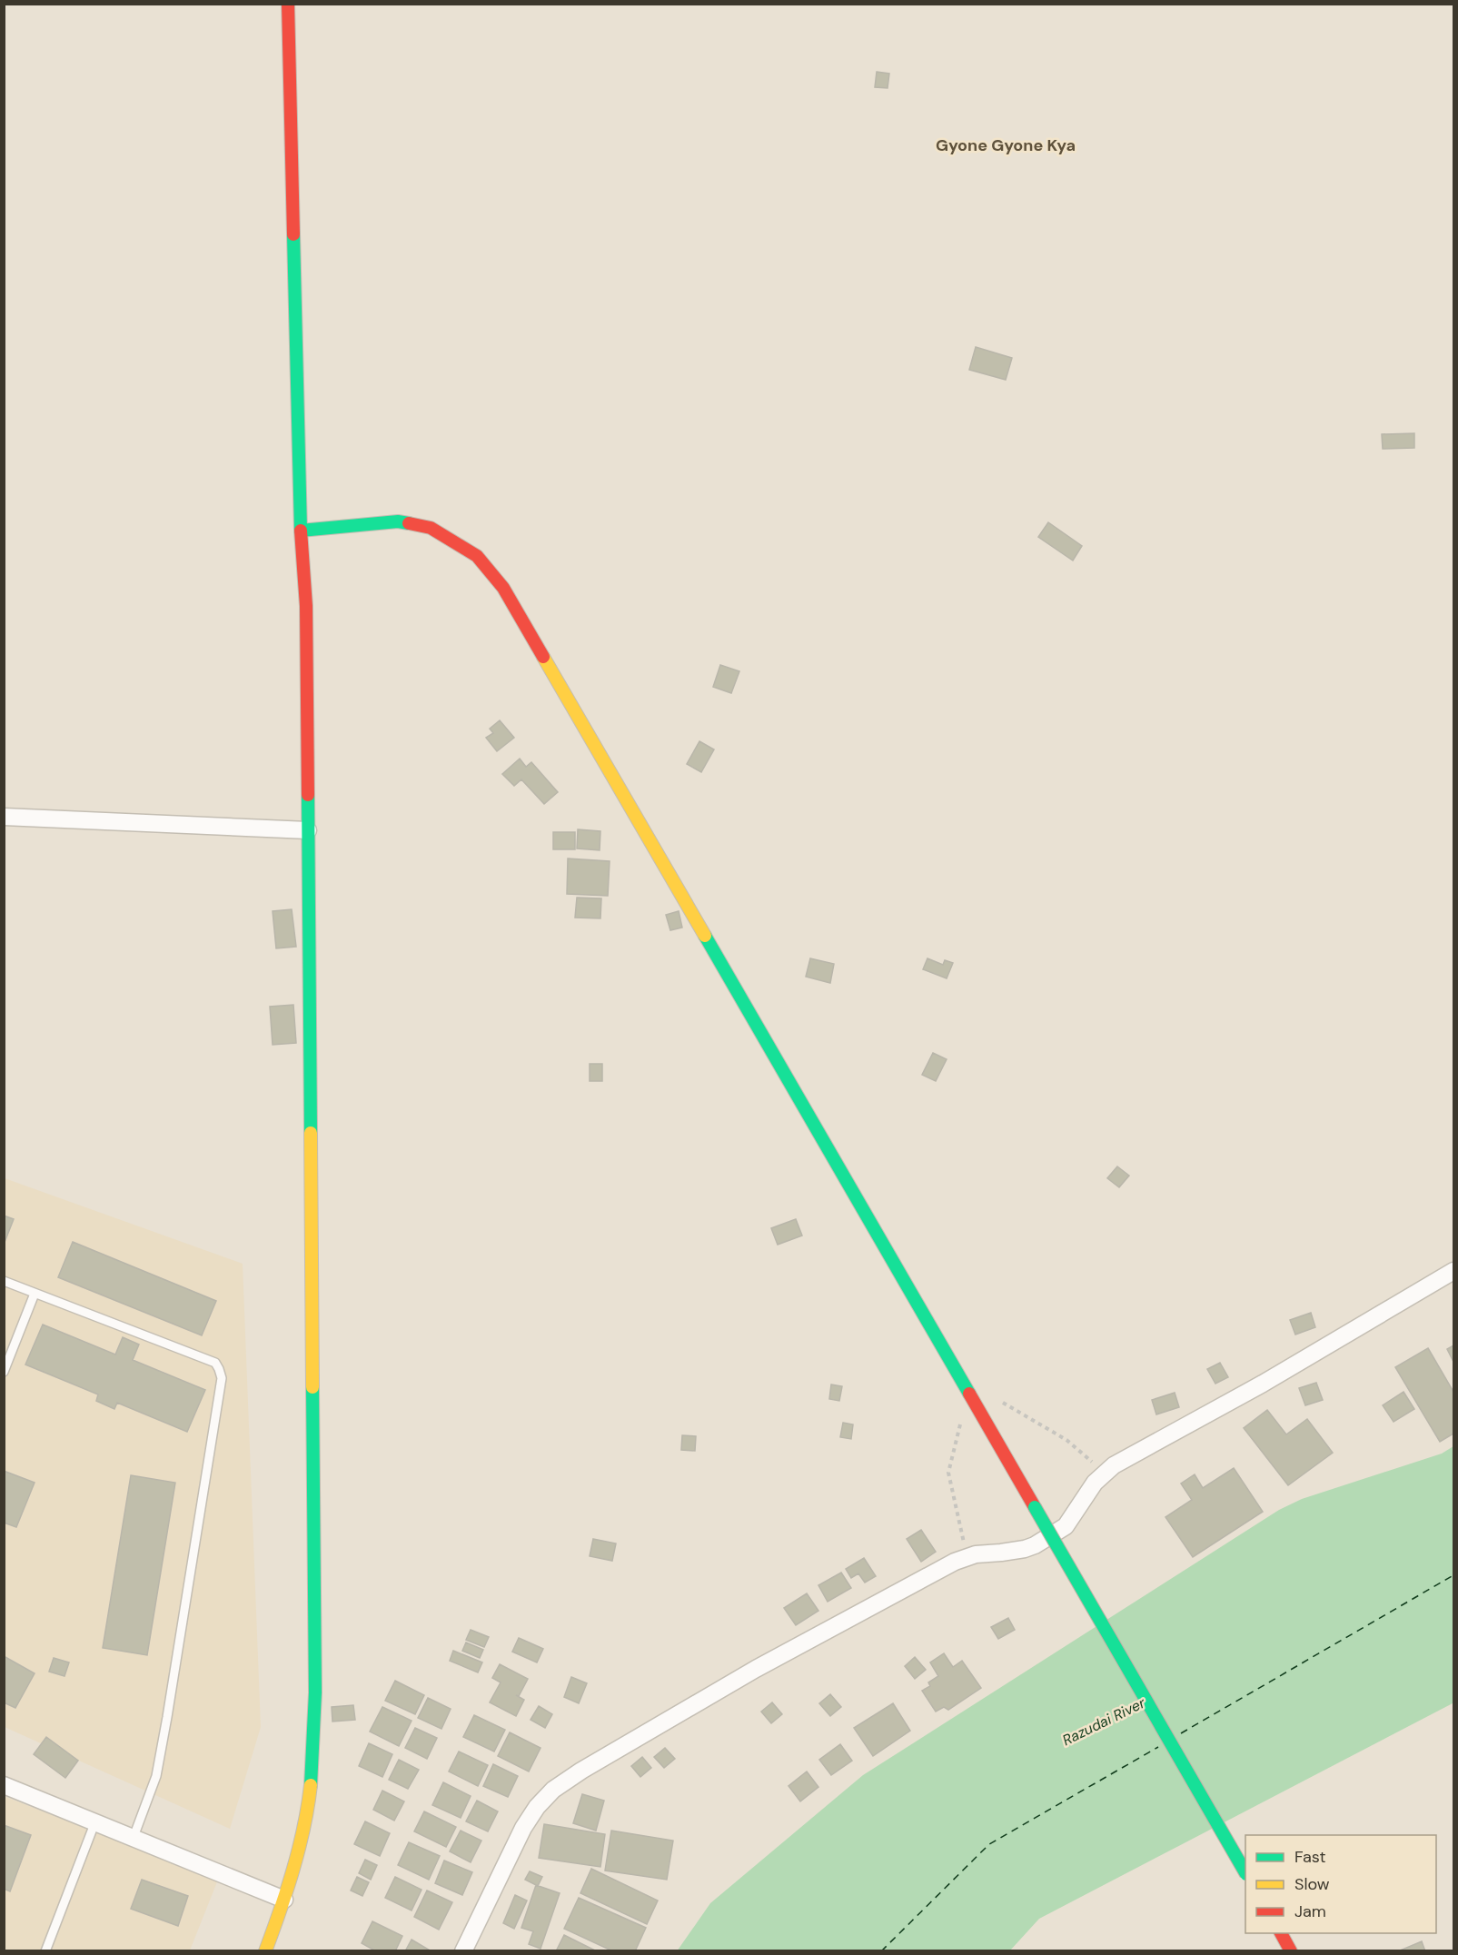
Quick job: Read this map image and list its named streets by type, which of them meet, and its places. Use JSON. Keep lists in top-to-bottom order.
{
  "districts": ["Gyone Gyone Kya"],
  "water": ["Razudai River"],
  "legend": ["Fast", "Slow", "Jam"]
}
